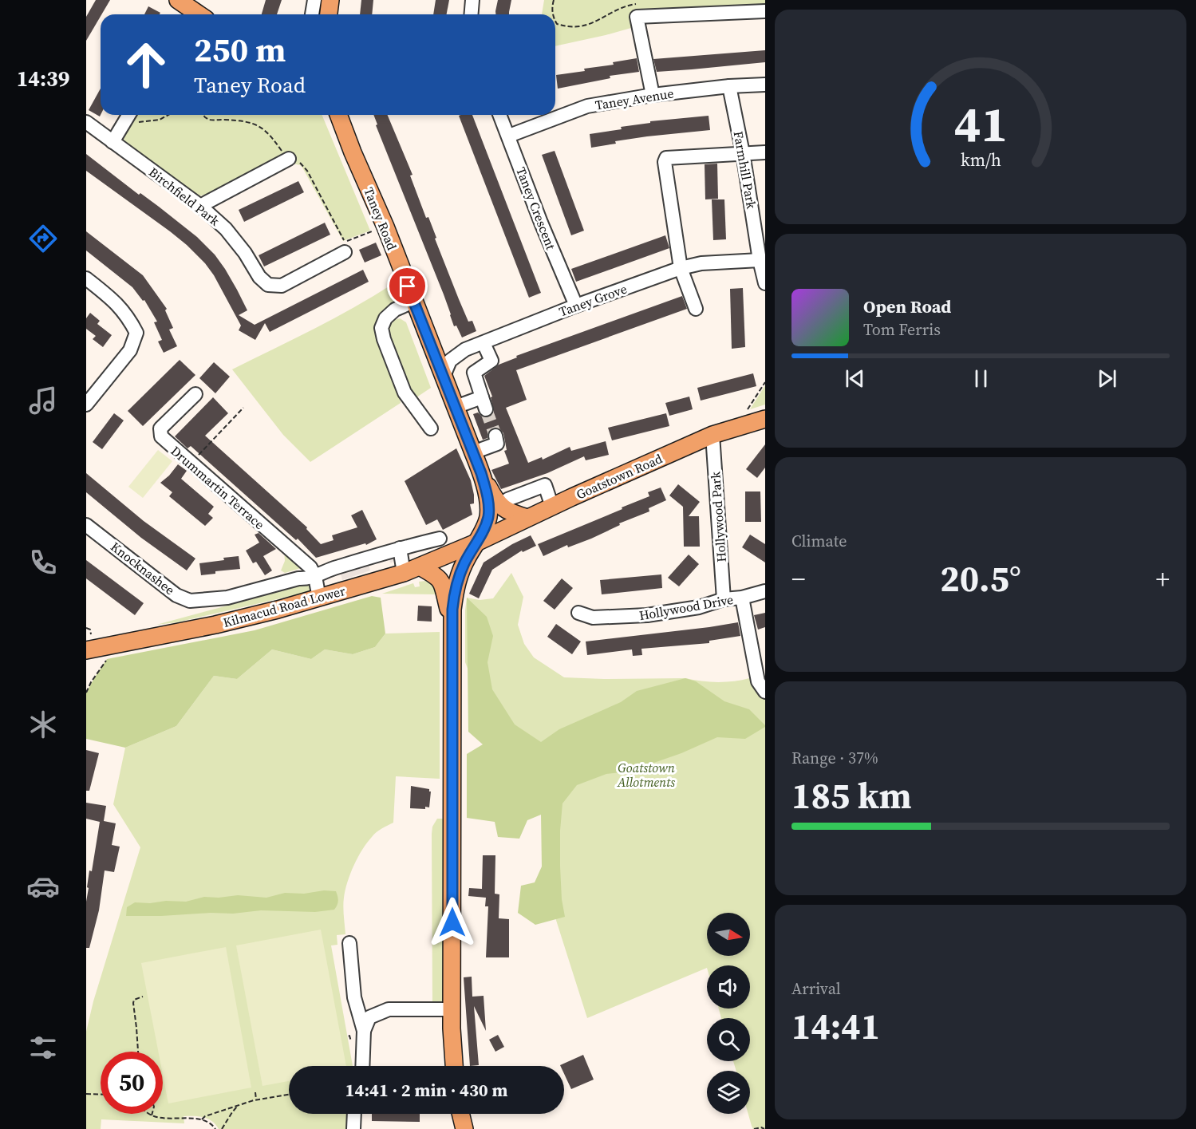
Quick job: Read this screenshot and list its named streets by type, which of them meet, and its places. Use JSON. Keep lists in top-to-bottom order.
{
  "streets": {
    "main road": ["Taney Road", "Goatstown Road", "Kilmacud Road Lower"],
    "street": [
      "Taney Avenue",
      "Farmhill Park",
      "Birchfield Park",
      "Taney Crescent",
      "Taney Grove",
      "Drummartin Terrace",
      "Hollywood Park",
      "Knocknashee",
      "Hollywood Drive"
    ]
  },
  "crossings": [
    ["Taney Avenue", "Farmhill Park"],
    ["Taney Avenue", "Taney Crescent"],
    ["Farmhill Park", "Taney Grove"],
    ["Taney Crescent", "Taney Grove"],
    ["Taney Road", "Taney Grove"],
    ["Taney Road", "Goatstown Road"],
    ["Taney Road", "Kilmacud Road Lower"],
    ["Goatstown Road", "Hollywood Park"],
    ["Goatstown Road", "Kilmacud Road Lower"],
    ["Drummartin Terrace", "Knocknashee"],
    ["Hollywood Park", "Hollywood Drive"]
  ],
  "parks": ["Goatstown Allotments"],
  "north": "right",
  "page": {
    "tabs": "14:39",
    "turn": ["250 m", "Taney Road"],
    "song": ["Open Road", "Tom Ferris"],
    "tile": [
      "Climate",
      ["Range · 37%", "185 km"],
      ["Arrival", "14:41"]
    ],
    "heat": ["−", "20.5°", "+"],
    "limit": "50",
    "trip": "14:41 · 2 min · 430 m",
    "gauge": ["41", "km/h"]
  }
}
